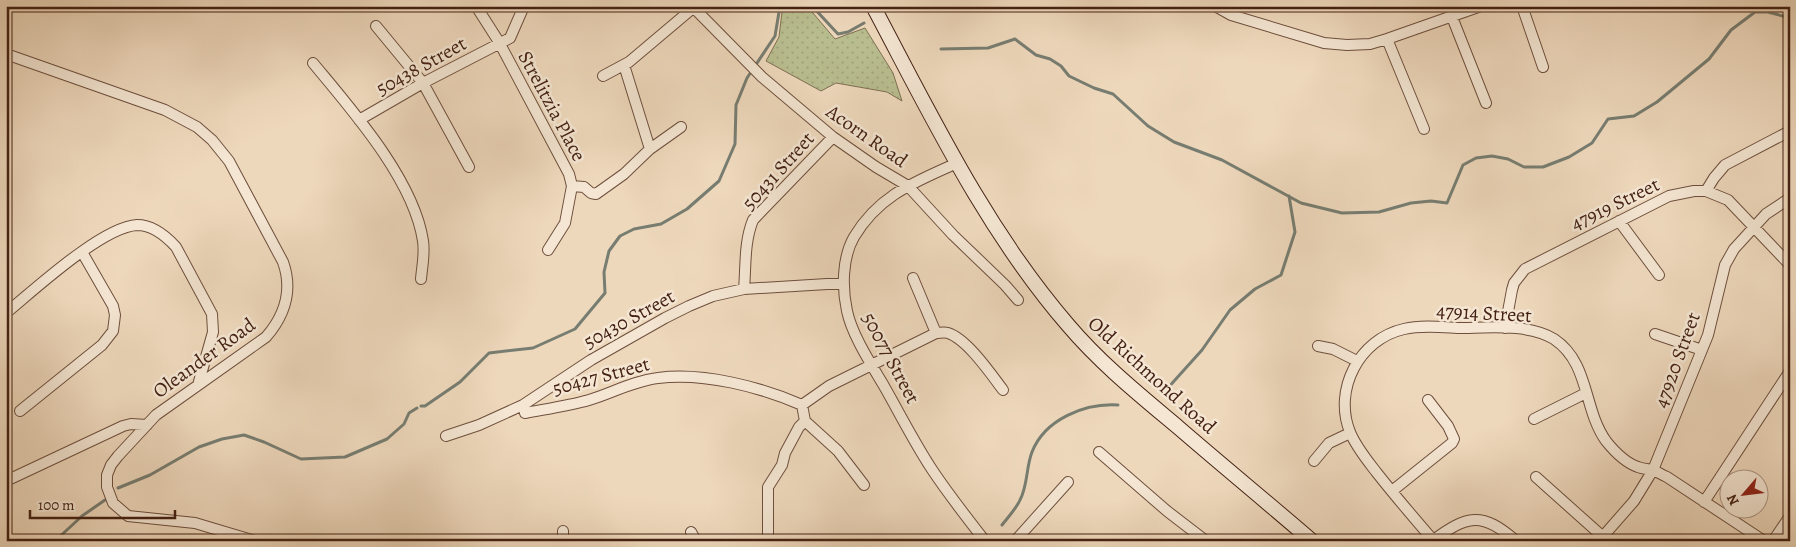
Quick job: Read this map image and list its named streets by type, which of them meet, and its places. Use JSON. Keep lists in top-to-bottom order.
{
  "streets": {
    "street": [
      "50438 Street",
      "Strelitzia Place",
      "Acorn Road",
      "50431 Street",
      "47919 Street",
      "47914 Street",
      "50430 Street",
      "Oleander Road",
      "50077 Street",
      "47920 Street",
      "Old Richmond Road",
      "50427 Street"
    ]
  },
  "crossings": [
    ["50438 Street", "Strelitzia Place"],
    ["Acorn Road", "50431 Street"],
    ["Acorn Road", "50077 Street"],
    ["50431 Street", "50430 Street"],
    ["47919 Street", "47914 Street"],
    ["47919 Street", "47920 Street"],
    ["47914 Street", "47920 Street"],
    ["50430 Street", "50077 Street"],
    ["50430 Street", "50427 Street"],
    ["50077 Street", "Old Richmond Road"]
  ],
  "scale_bar": "100 m",
  "north": "bottom left"
}
